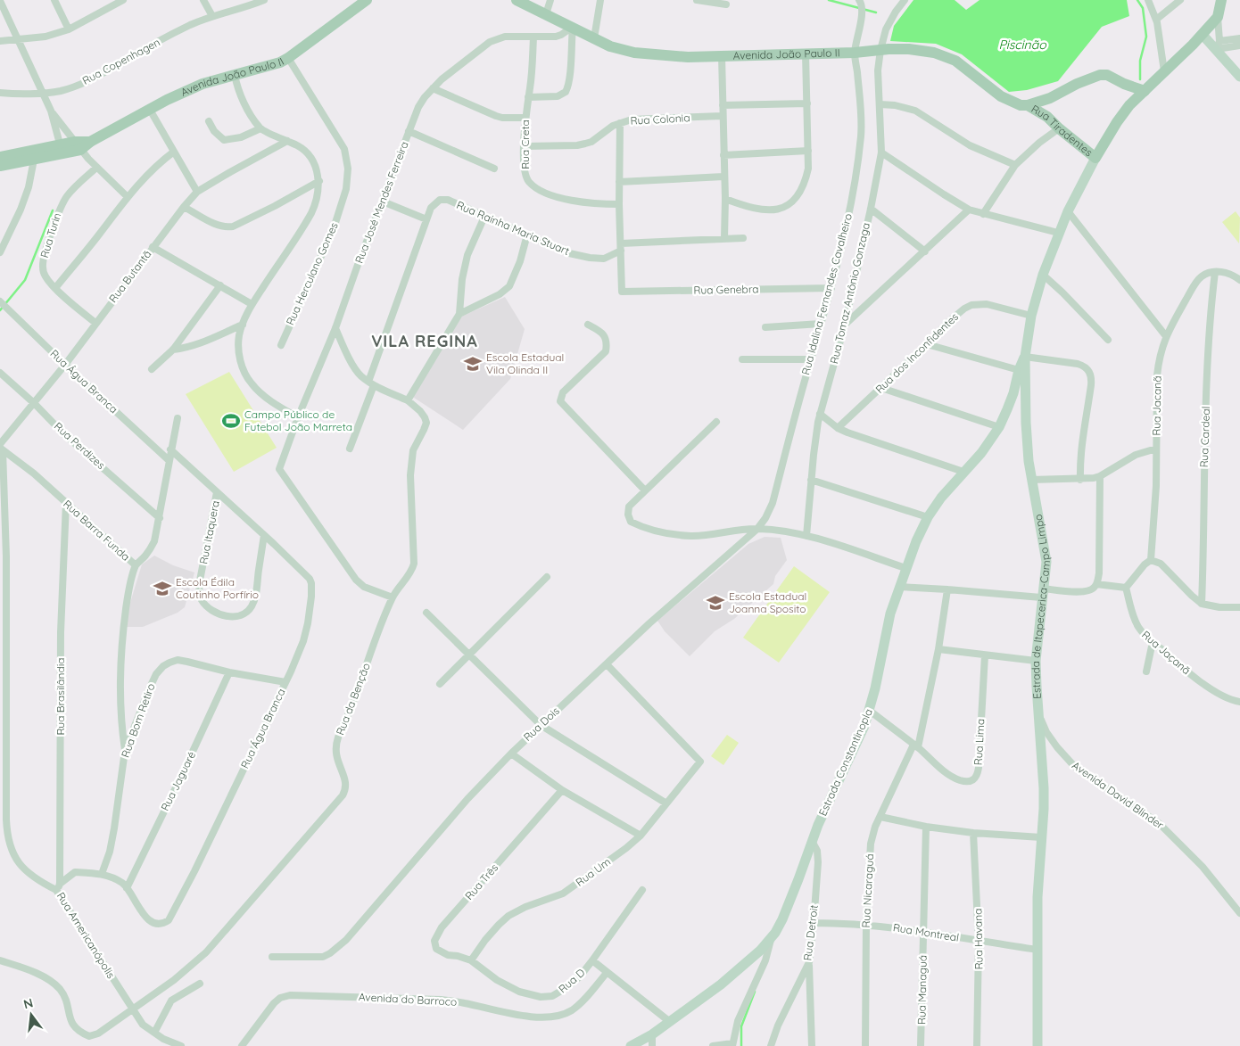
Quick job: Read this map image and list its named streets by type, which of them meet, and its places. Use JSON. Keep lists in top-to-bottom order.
{
  "streets": {
    "main road": [
      "Avenida João Paulo II",
      "Rua Tiradentes",
      "Estrada de Itapecerica-Campo Limpo",
      "Estrada Constantinopla"
    ],
    "street": [
      "Rua Copenhagen",
      "Rua Colonia",
      "Rua Creta",
      "Rua José Mendes Ferreira",
      "Rua Rainha Maria Stuart",
      "Rua Turin",
      "Rua Herculano Gomes",
      "Rua Butantã",
      "Rua Genebra",
      "Rua Tomaz Antônio Gonzaga",
      "Rua Idalina Fernandes Cavalheiro",
      "Rua dos Inconfidentes",
      "Rua Água Branca",
      "Rua Jacanã",
      "Rua Cardeal",
      "Rua Perdizes",
      "Rua Barra Funda",
      "Rua Itaquera",
      "Rua Jaçanã",
      "Rua Brasilândia",
      "Rua da Benção",
      "Rua Bom Retiro",
      "Rua Dois",
      "Rua Lima",
      "Rua Jaguaré",
      "Avenida David Blinder",
      "Rua Um",
      "Rua Três",
      "Rua Nicaraguá",
      "Rua Detroit",
      "Rua Montreal",
      "Rua Americanópolis",
      "Rua Havana",
      "Rua D",
      "Rua Managuá",
      "Avenida do Barroco"
    ]
  },
  "crossings": [
    ["Avenida João Paulo II", "Rua Tiradentes"],
    ["Avenida João Paulo II", "Rua José Mendes Ferreira"],
    ["Avenida João Paulo II", "Rua Herculano Gomes"],
    ["Avenida João Paulo II", "Rua Tomaz Antônio Gonzaga"],
    ["Avenida João Paulo II", "Rua Idalina Fernandes Cavalheiro"],
    ["Rua Colonia", "Rua Creta"],
    ["Rua Tiradentes", "Estrada de Itapecerica-Campo Limpo"],
    ["Rua Creta", "Rua José Mendes Ferreira"],
    ["Rua José Mendes Ferreira", "Rua da Benção"],
    ["Rua Rainha Maria Stuart", "Rua Genebra"],
    ["Rua Turin", "Rua Butantã"],
    ["Rua Butantã", "Rua Água Branca"],
    ["Rua Butantã", "Rua Perdizes"],
    ["Rua Butantã", "Rua Barra Funda"],
    ["Rua Butantã", "Rua Americanópolis"],
    ["Rua Genebra", "Rua Idalina Fernandes Cavalheiro"],
    ["Rua Idalina Fernandes Cavalheiro", "Rua Dois"],
    ["Rua dos Inconfidentes", "Estrada de Itapecerica-Campo Limpo"],
    ["Rua Água Branca", "Rua Barra Funda"],
    ["Rua Água Branca", "Rua Itaquera"],
    ["Rua Água Branca", "Rua Brasilândia"],
    ["Rua Água Branca", "Rua Bom Retiro"],
    ["Rua Água Branca", "Rua Jaguaré"],
    ["Rua Água Branca", "Rua Americanópolis"],
    ["Rua Jacanã", "Rua Cardeal"],
    ["Rua Perdizes", "Rua Barra Funda"],
    ["Rua Barra Funda", "Rua Brasilândia"],
    ["Rua Barra Funda", "Rua Americanópolis"],
    ["Estrada de Itapecerica-Campo Limpo", "Estrada Constantinopla"],
    ["Estrada de Itapecerica-Campo Limpo", "Avenida David Blinder"],
    ["Estrada de Itapecerica-Campo Limpo", "Rua Montreal"],
    ["Rua Brasilândia", "Rua Americanópolis"],
    ["Rua da Benção", "Rua Americanópolis"],
    ["Rua Bom Retiro", "Rua Jaguaré"],
    ["Rua Dois", "Rua Um"],
    ["Rua Lima", "Estrada Constantinopla"],
    ["Rua Lima", "Rua Nicaraguá"],
    ["Estrada Constantinopla", "Rua Detroit"],
    ["Rua Um", "Rua Três"],
    ["Rua Um", "Rua D"],
    ["Rua Três", "Rua D"],
    ["Rua Nicaraguá", "Rua Montreal"],
    ["Rua Detroit", "Rua Montreal"],
    ["Rua Montreal", "Rua Havana"],
    ["Rua Montreal", "Rua Managuá"]
  ],
  "districts": ["VILA REGINA"],
  "water": ["Piscinão"],
  "places": {
    "school or university": ["Escola Estadual Vila Olinda II", "Escola Édila Coutinho Porfírio", "Escola Estadual Joanna Sposito"],
    "sports": ["Campo Público de Futebol João Marreta"]
  },
  "north": "top"
}
